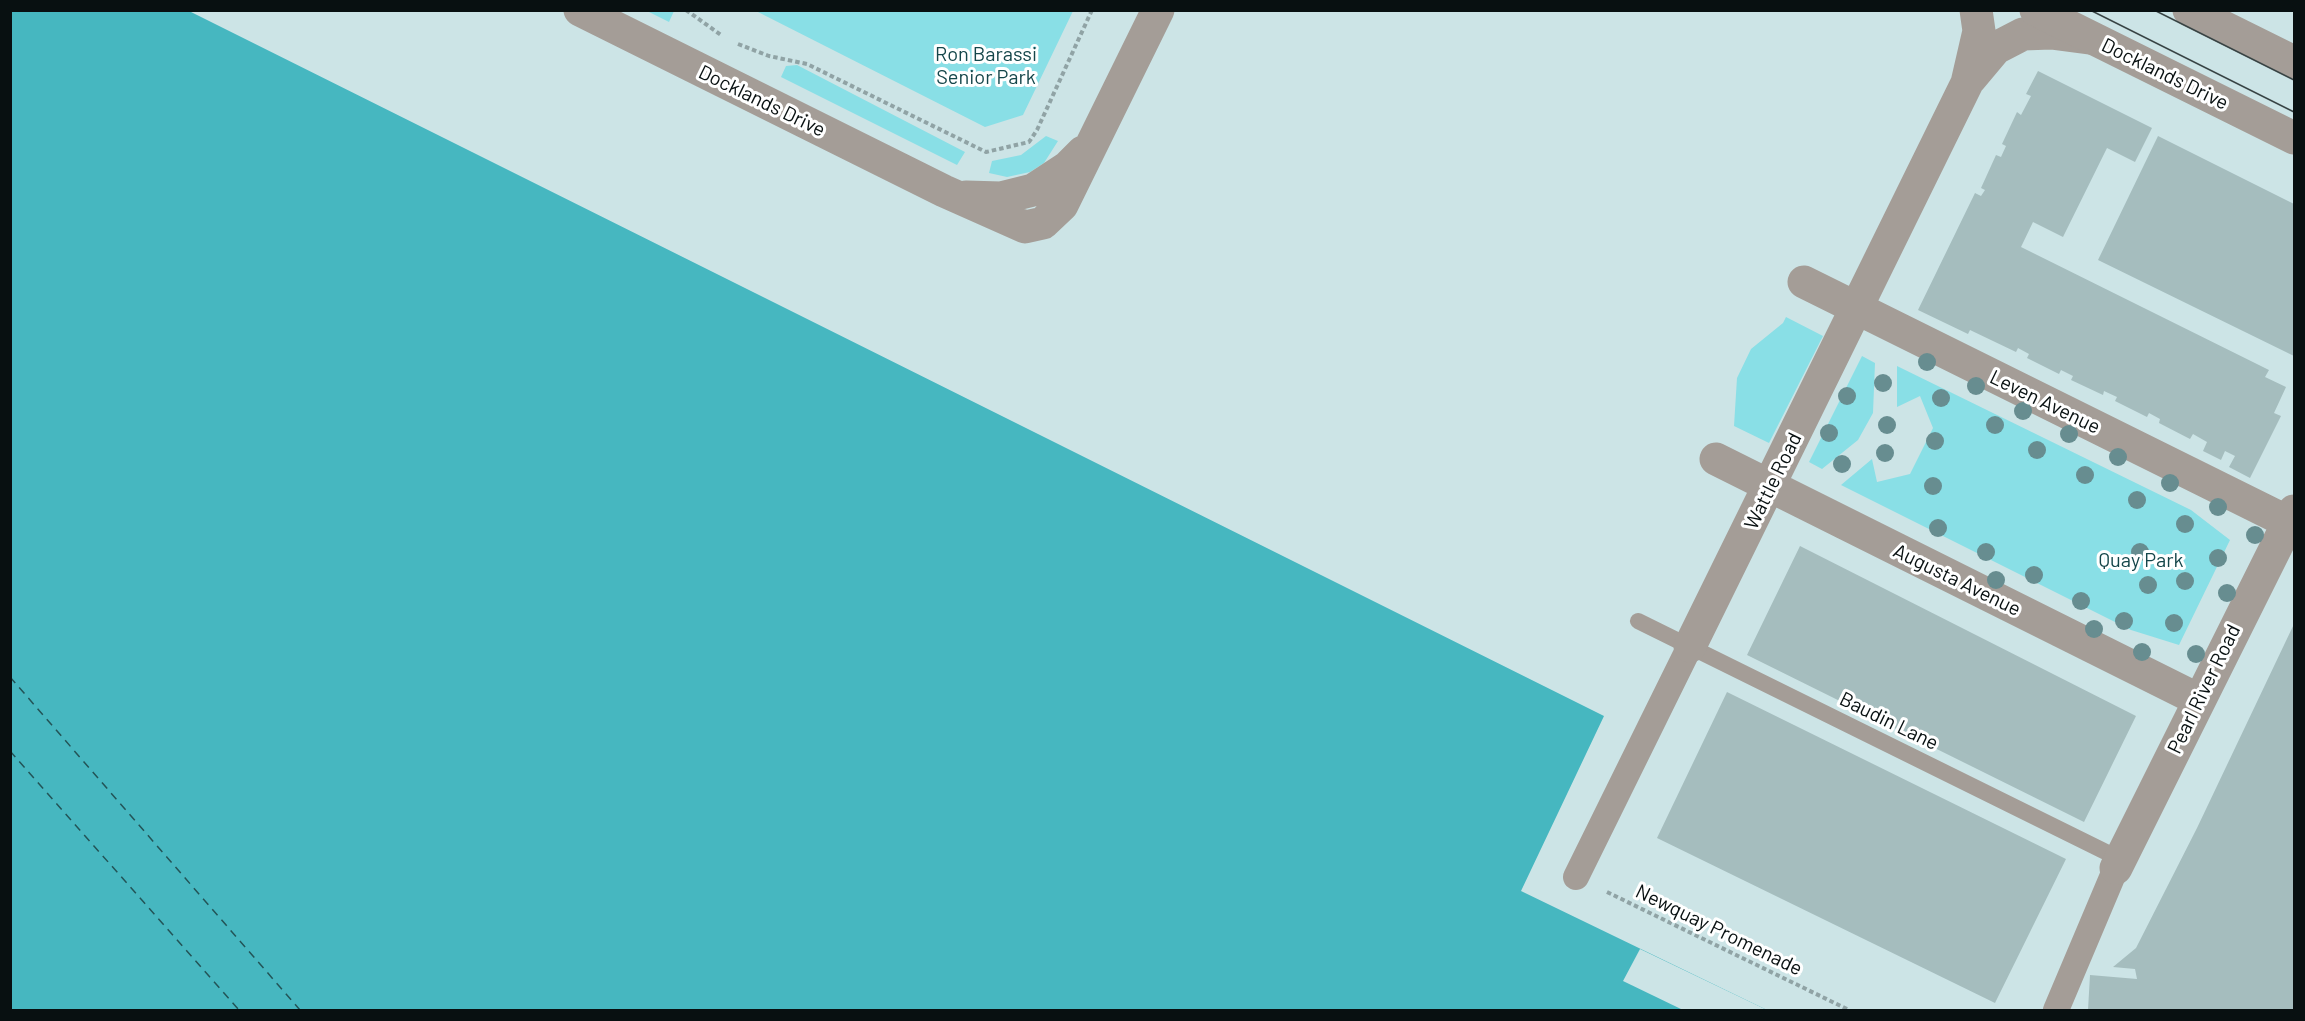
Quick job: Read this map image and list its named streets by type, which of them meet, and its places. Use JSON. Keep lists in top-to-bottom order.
{
  "streets": {
    "street": [
      "Docklands Drive",
      "Leven Avenue",
      "Wattle Road",
      "Augusta Avenue",
      "Pearl River Road"
    ],
    "lane": ["Baudin Lane"],
    "path": ["Newquay Promenade"]
  },
  "crossings": [
    ["Docklands Drive", "Wattle Road"],
    ["Leven Avenue", "Wattle Road"],
    ["Leven Avenue", "Pearl River Road"],
    ["Wattle Road", "Augusta Avenue"],
    ["Wattle Road", "Baudin Lane"],
    ["Wattle Road", "Newquay Promenade"],
    ["Augusta Avenue", "Pearl River Road"],
    ["Pearl River Road", "Baudin Lane"]
  ],
  "parks": ["Ron Barassi Senior Park", "Quay Park"]
}
